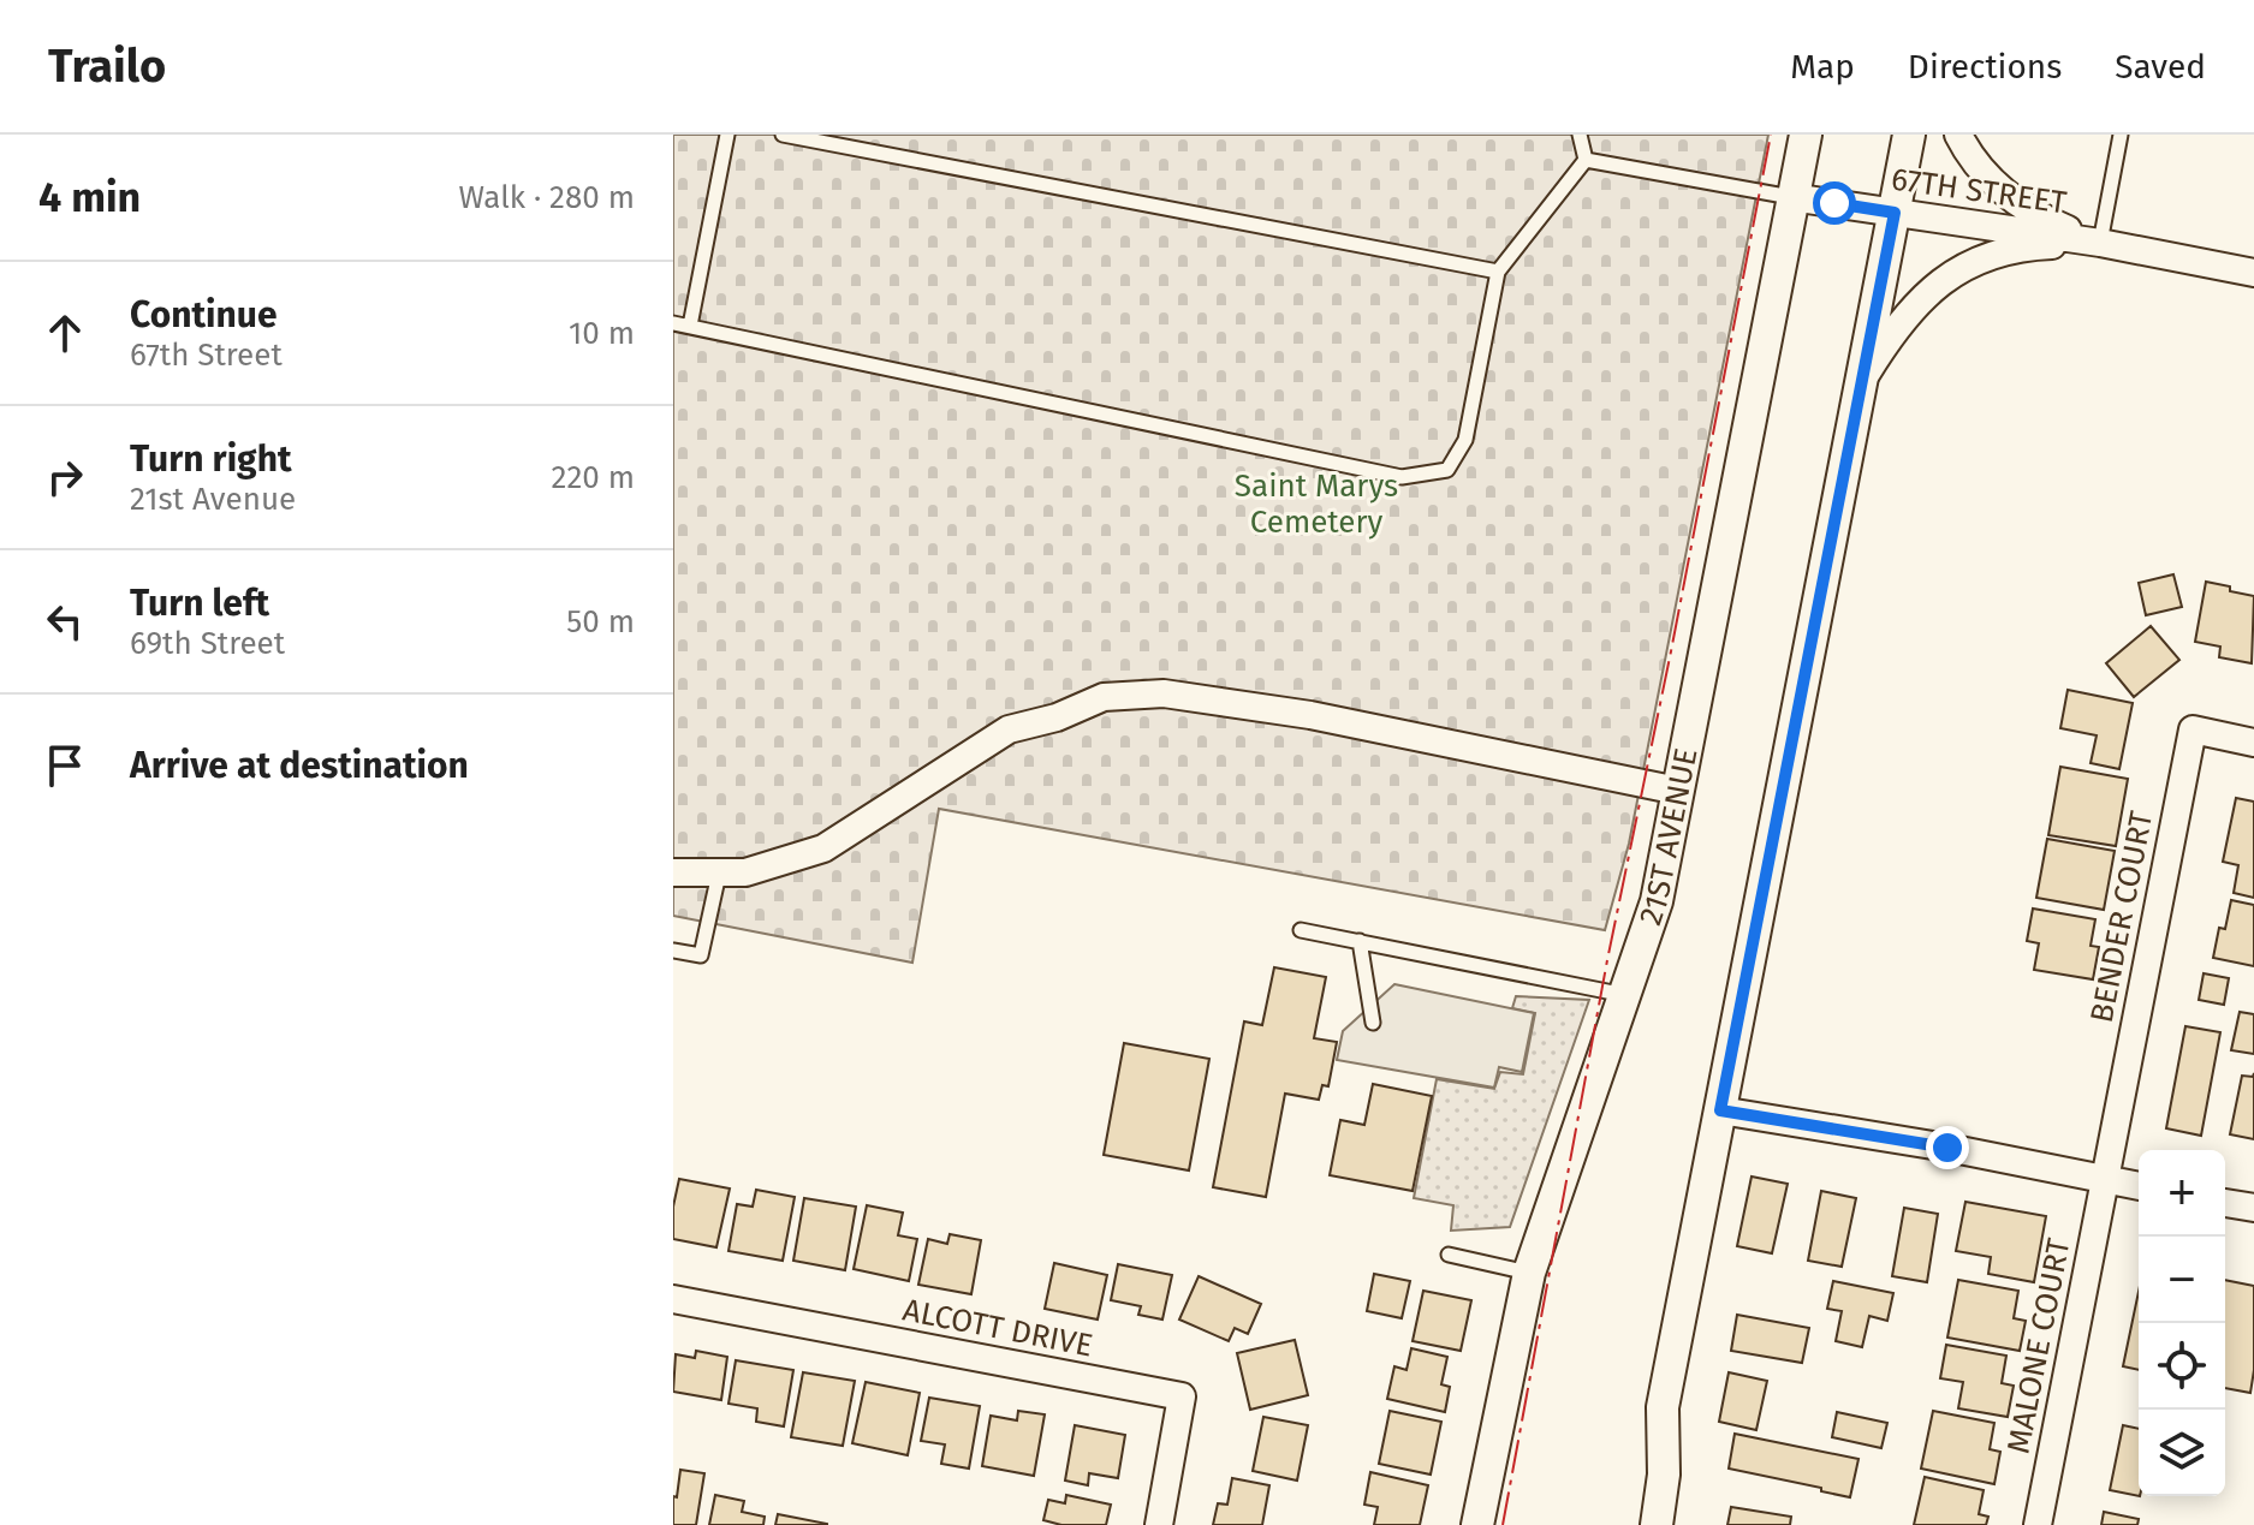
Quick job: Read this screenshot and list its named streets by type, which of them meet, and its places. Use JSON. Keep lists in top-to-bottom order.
{
  "streets": {
    "street": [
      "67TH STREET",
      "21ST AVENUE",
      "BENDER COURT",
      "ALCOTT DRIVE",
      "MALONE COURT"
    ]
  },
  "crossings": [
    ["67TH STREET", "21ST AVENUE"],
    ["BENDER COURT", "MALONE COURT"]
  ],
  "parks": ["Saint Marys Cemetery"],
  "page": {
    "header": "Trailo",
    "nav": ["Map", "Directions", "Saved"],
    "heading": ["4 min", "Walk · 280 m"],
    "list": [
      ["Continue", "67th Street", "10 m"],
      ["Turn right", "21st Avenue", "220 m"],
      ["Turn left", "69th Street", "50 m"],
      "Arrive at destination"
    ],
    "map_buttons": ["+", "−"]
  }
}
